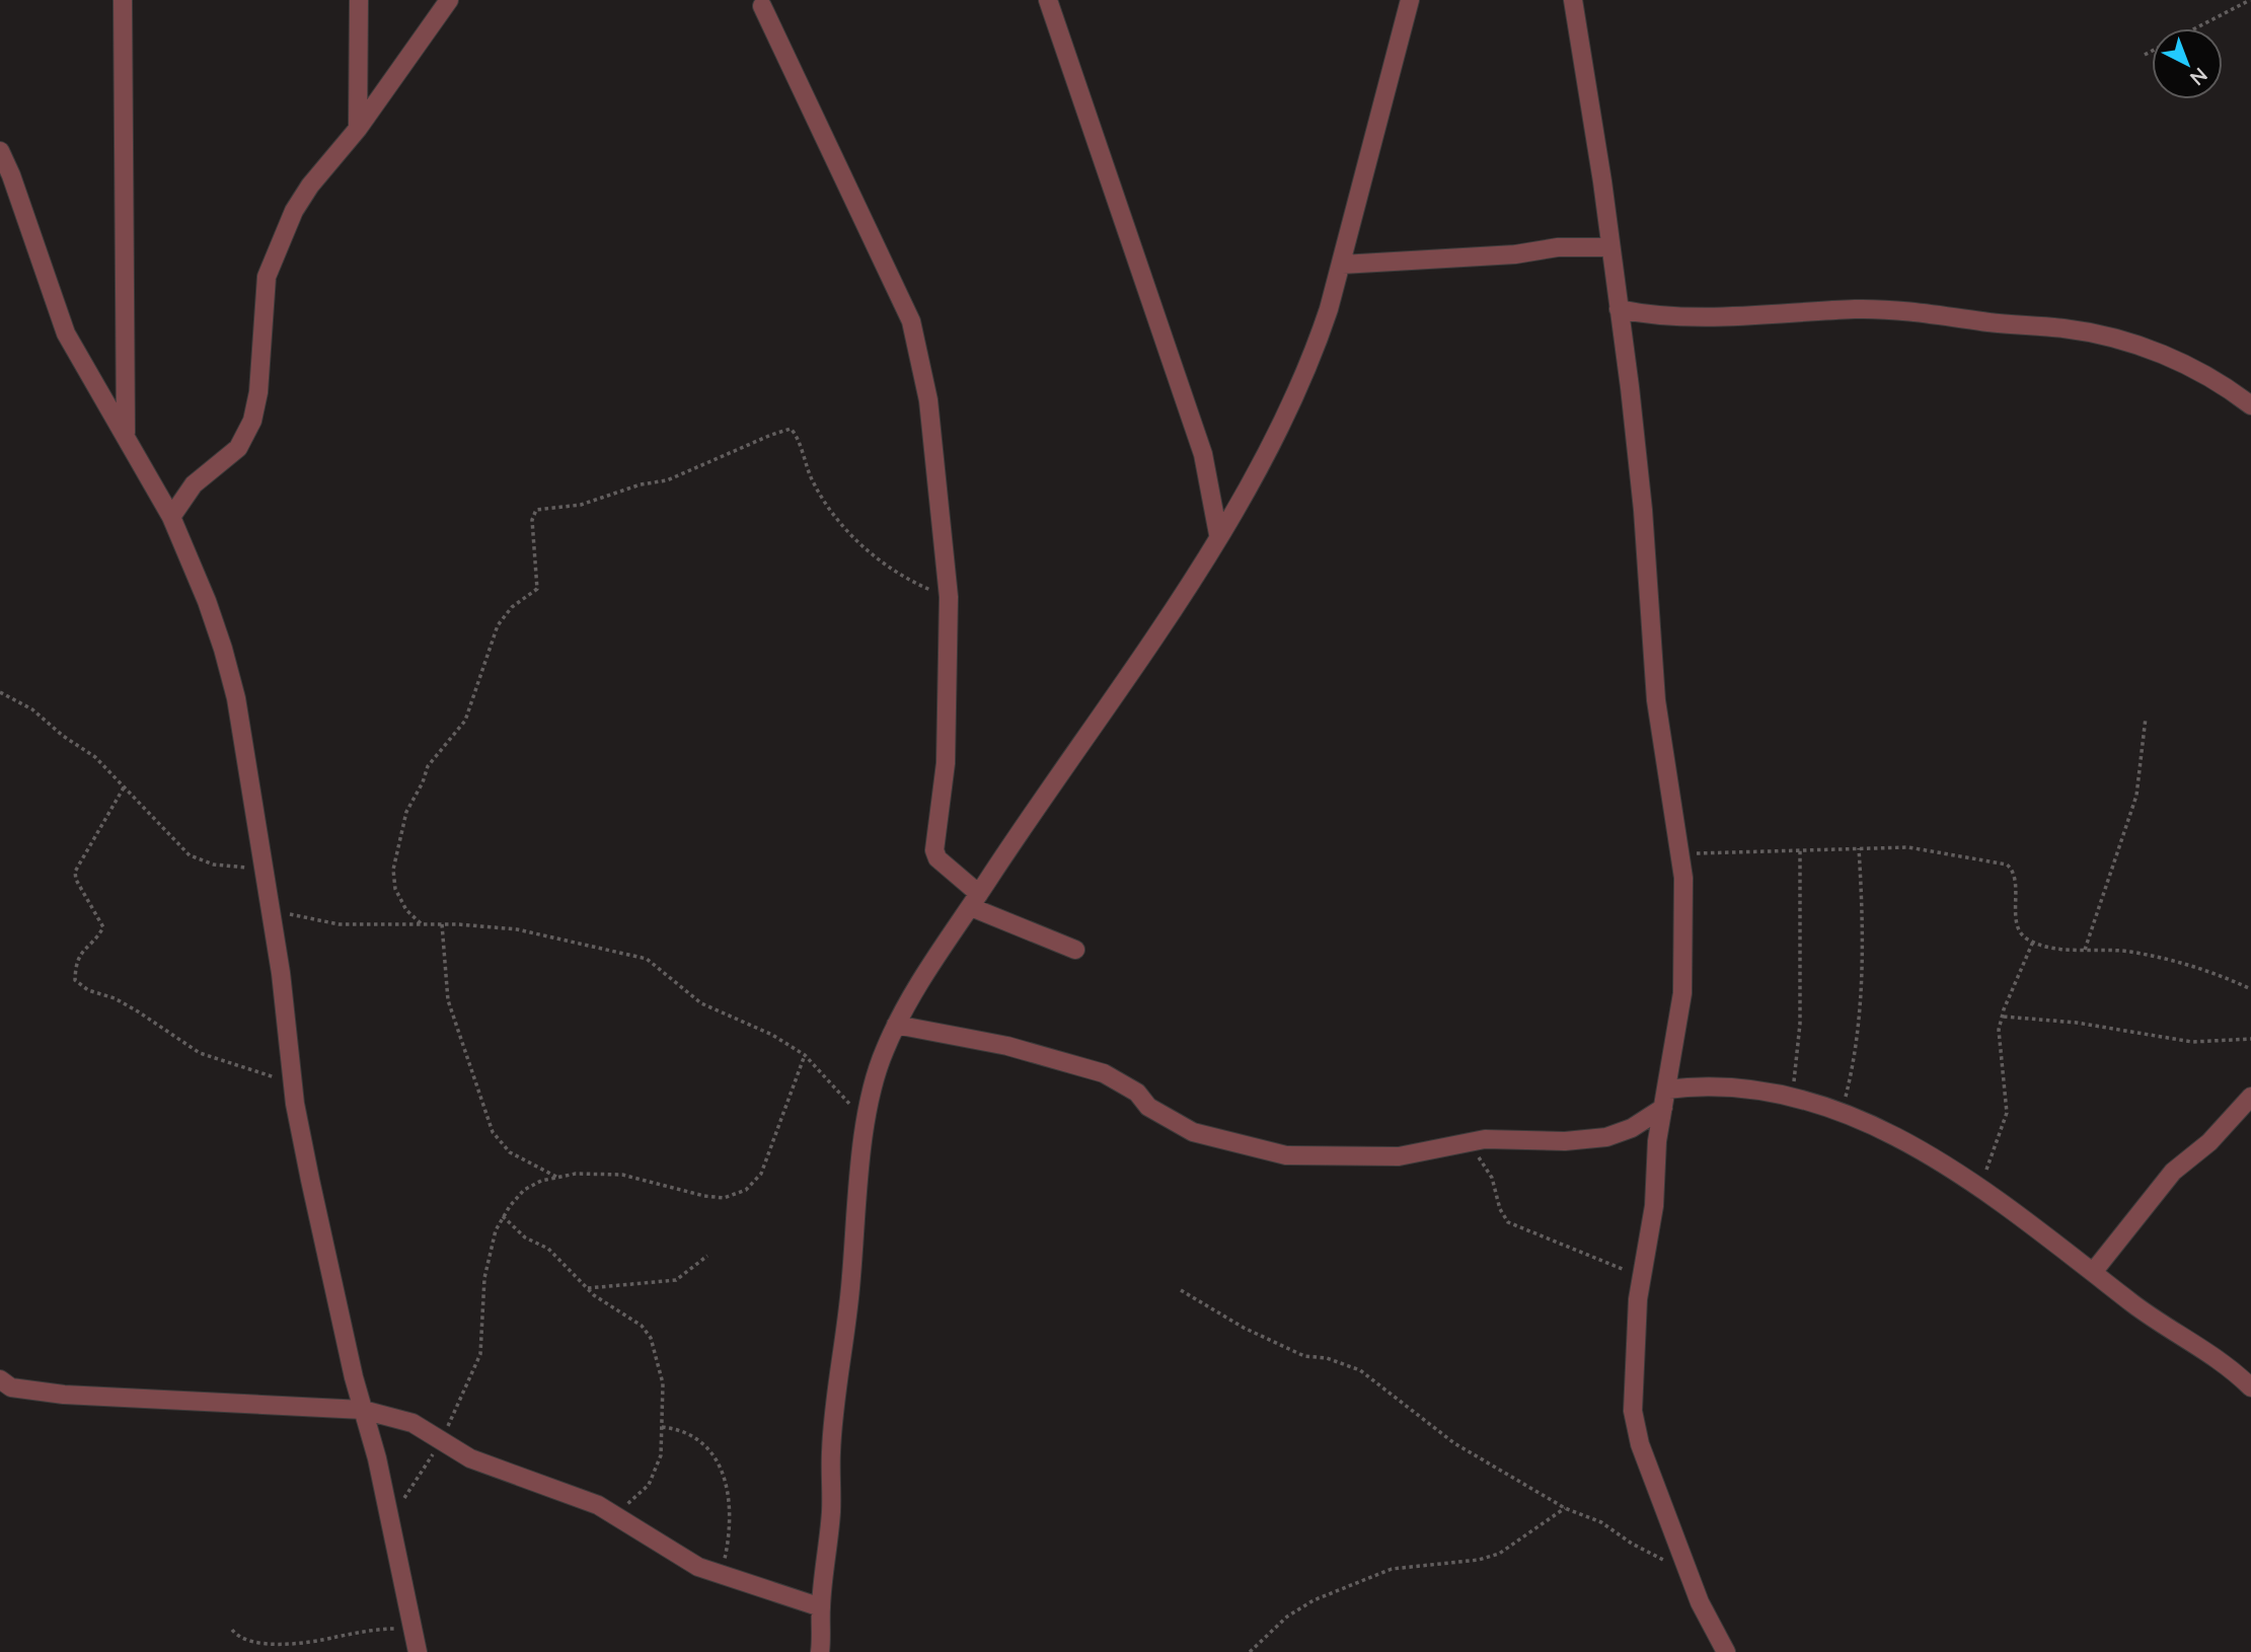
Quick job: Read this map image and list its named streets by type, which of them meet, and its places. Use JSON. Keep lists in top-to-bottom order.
{
  "north": "bottom right"
}
